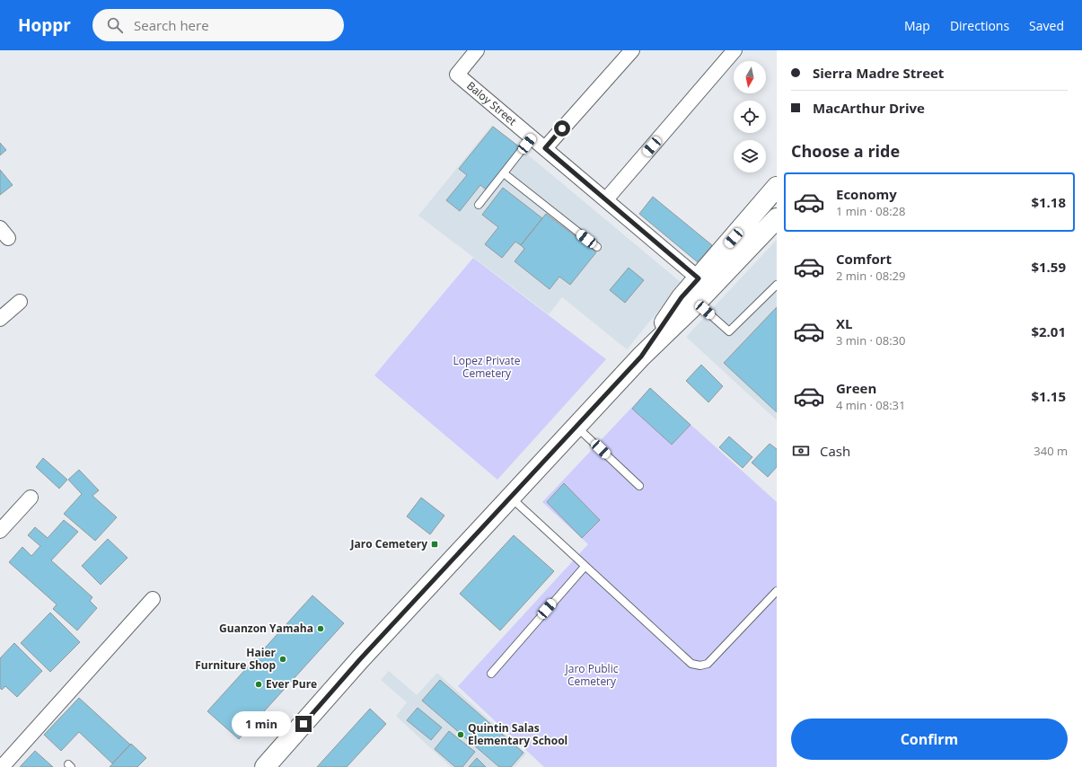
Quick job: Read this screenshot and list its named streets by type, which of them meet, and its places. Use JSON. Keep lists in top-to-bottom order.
{
  "streets": {
    "street": ["Baloy Street"]
  },
  "parks": ["Lopez Private Cemetery", "Jaro Public Cemetery"],
  "places": {
    "transit": ["Jaro Cemetery"],
    "other": [
      "Guanzon Yamaha",
      "Haier Furniture Shop",
      "Ever Pure",
      "Quintin Salas Elementary School"
    ]
  },
  "north": "bottom",
  "page": {
    "header": "Hoppr",
    "search": "Search here",
    "nav": ["Map", "Directions", "Saved"],
    "banner": ["Sierra Madre Street", "MacArthur Drive"],
    "heading": "Choose a ride",
    "list": [
      {
        "name": "Economy",
        "note": "1 min · 08:28",
        "value": "$1.18"
      },
      {
        "name": "Comfort",
        "note": "2 min · 08:29",
        "value": "$1.59"
      },
      {
        "name": "XL",
        "note": "3 min · 08:30",
        "value": "$2.01"
      },
      {
        "name": "Green",
        "note": "4 min · 08:31",
        "value": "$1.15"
      }
    ],
    "pay": ["Cash", "340 m"],
    "bubble": "1 min",
    "buttons": "Confirm"
  }
}
